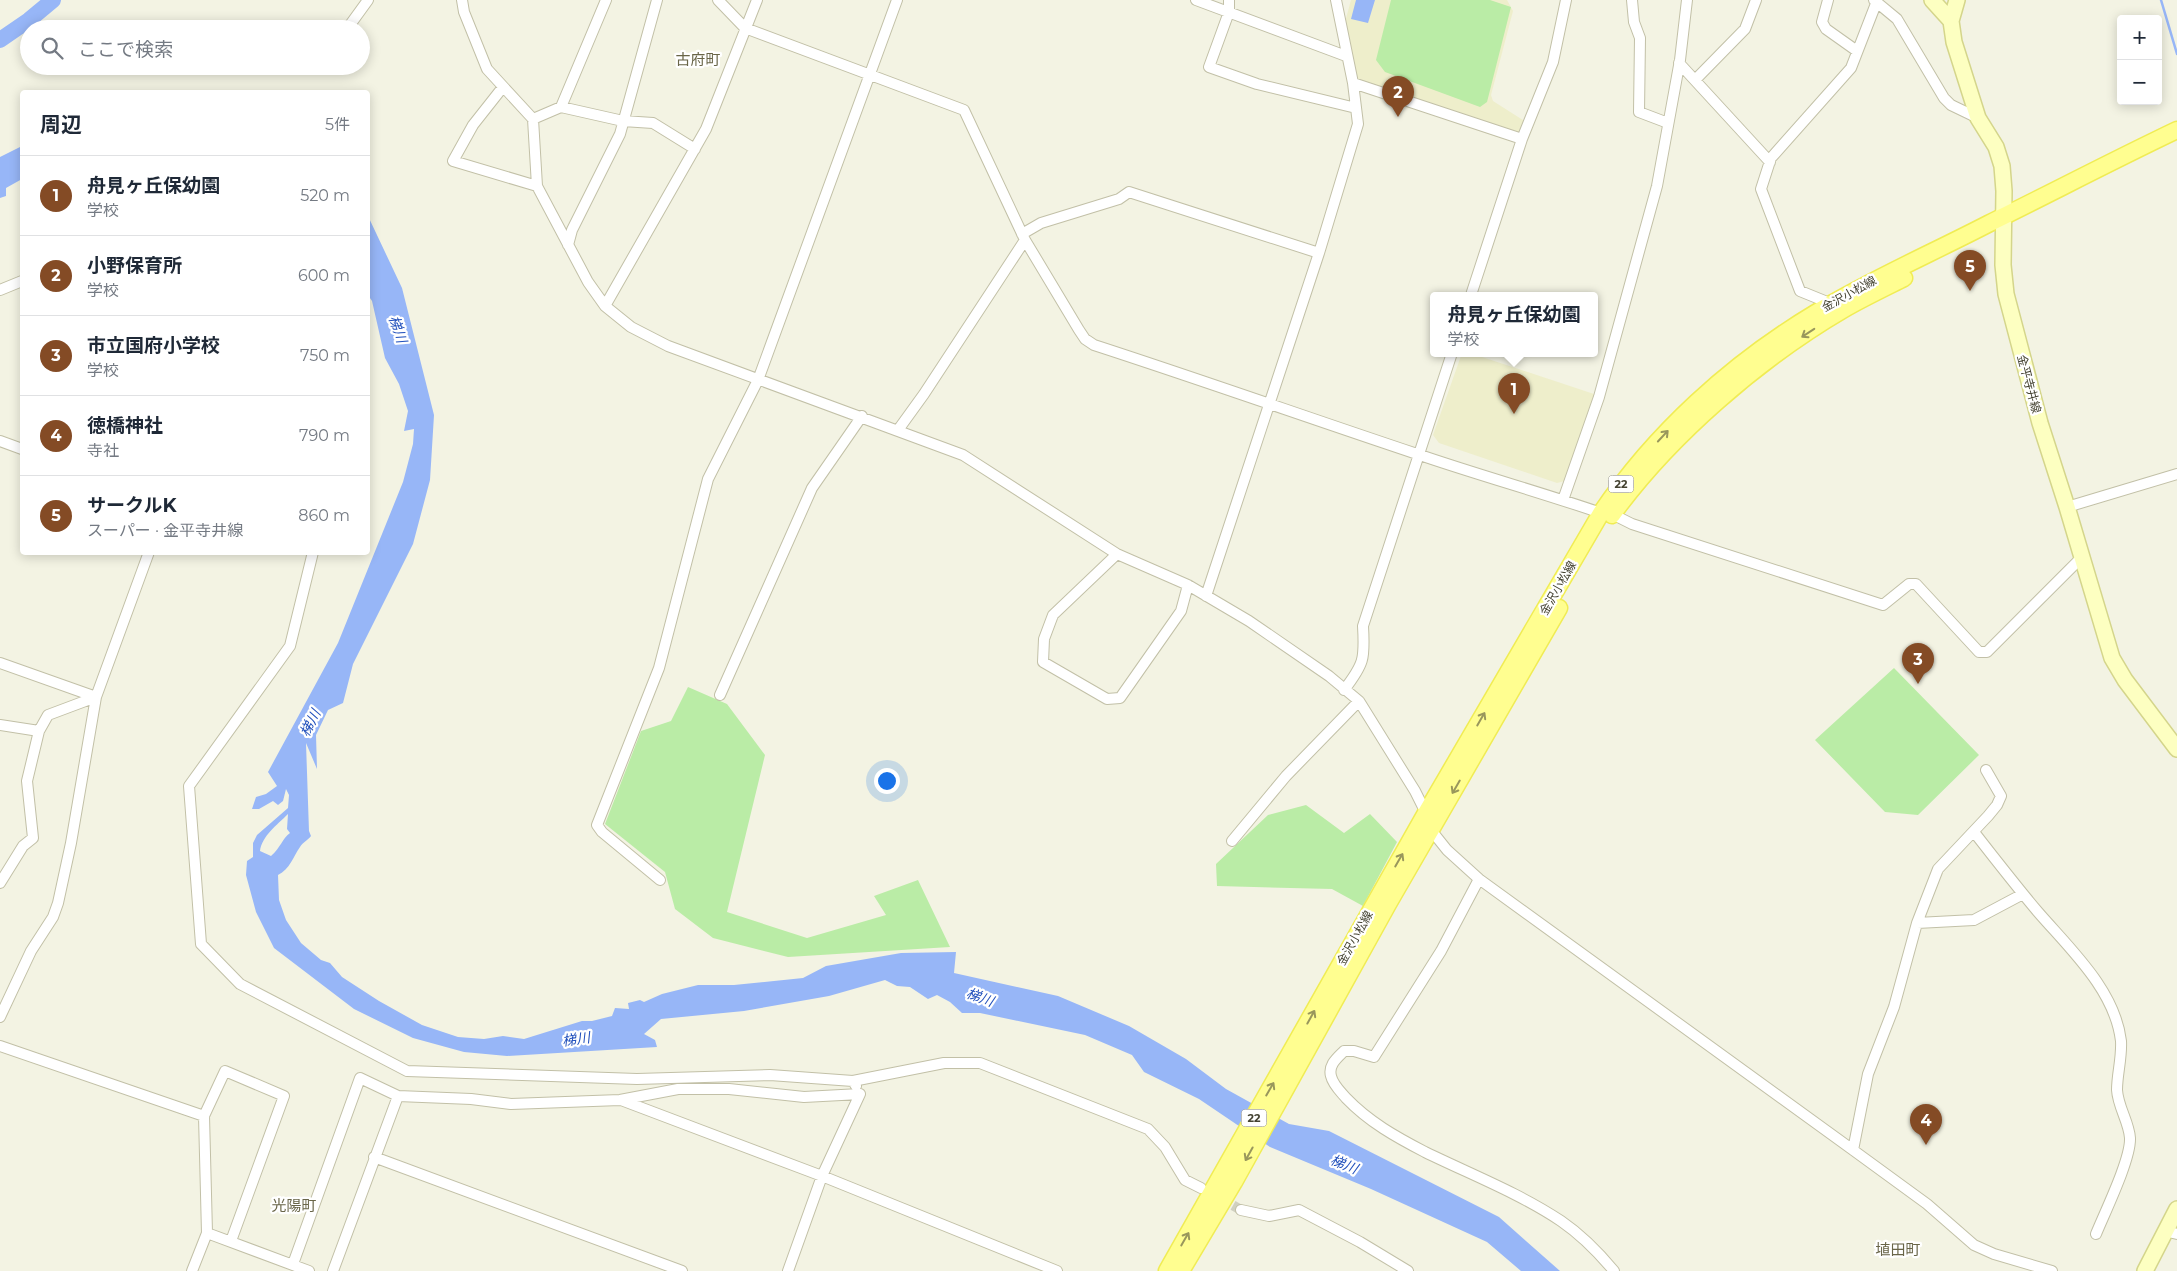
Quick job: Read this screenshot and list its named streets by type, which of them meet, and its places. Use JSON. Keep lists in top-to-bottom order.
{
  "streets": {
    "main road": ["金沢小松線", "金平寺井線", "22"]
  },
  "crossings": [
    ["金沢小松線", "金平寺井線"]
  ],
  "districts": ["古府町", "光陽町", "埴田町"],
  "water": ["梯川"],
  "page": {
    "map_buttons": ["+", "−"],
    "search": "ここで検索",
    "pins": [
      "2",
      "5",
      "1",
      "3",
      "4"
    ],
    "heading": ["周辺", "5件"],
    "list": [
      {
        "mark": "1",
        "name": "舟見ヶ丘保幼園",
        "note": "学校",
        "value": "520 m"
      },
      {
        "mark": "2",
        "name": "小野保育所",
        "note": "学校",
        "value": "600 m"
      },
      {
        "mark": "3",
        "name": "市立国府小学校",
        "note": "学校",
        "value": "750 m"
      },
      {
        "mark": "4",
        "name": "徳橋神社",
        "note": "寺社",
        "value": "790 m"
      },
      {
        "mark": "5",
        "name": "サークルK",
        "note": "スーパー · 金平寺井線",
        "value": "860 m"
      }
    ],
    "popup": ["舟見ヶ丘保幼園", "学校"]
  }
}
